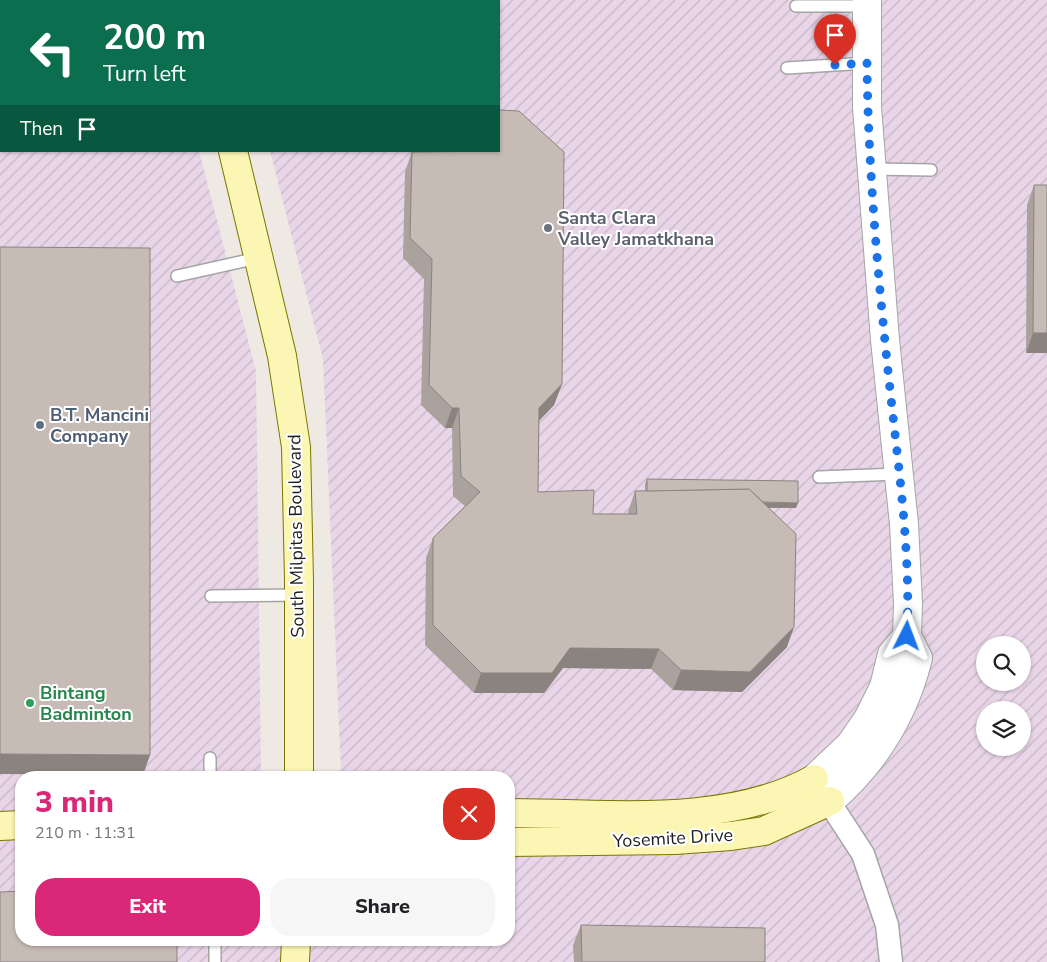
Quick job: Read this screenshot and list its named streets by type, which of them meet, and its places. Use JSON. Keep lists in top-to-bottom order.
{
  "streets": {
    "main road": ["South Milpitas Boulevard", "Yosemite Drive"]
  },
  "places": ["Santa Clara Valley Jamatkhana", "B.T. Mancini Company", "Bintang Badminton"],
  "page": {
    "turn": ["200 m", "Turn left"],
    "then": "Then",
    "heading": ["3 min", "210 m · 11:31"],
    "buttons": ["Exit", "Share"]
  }
}
